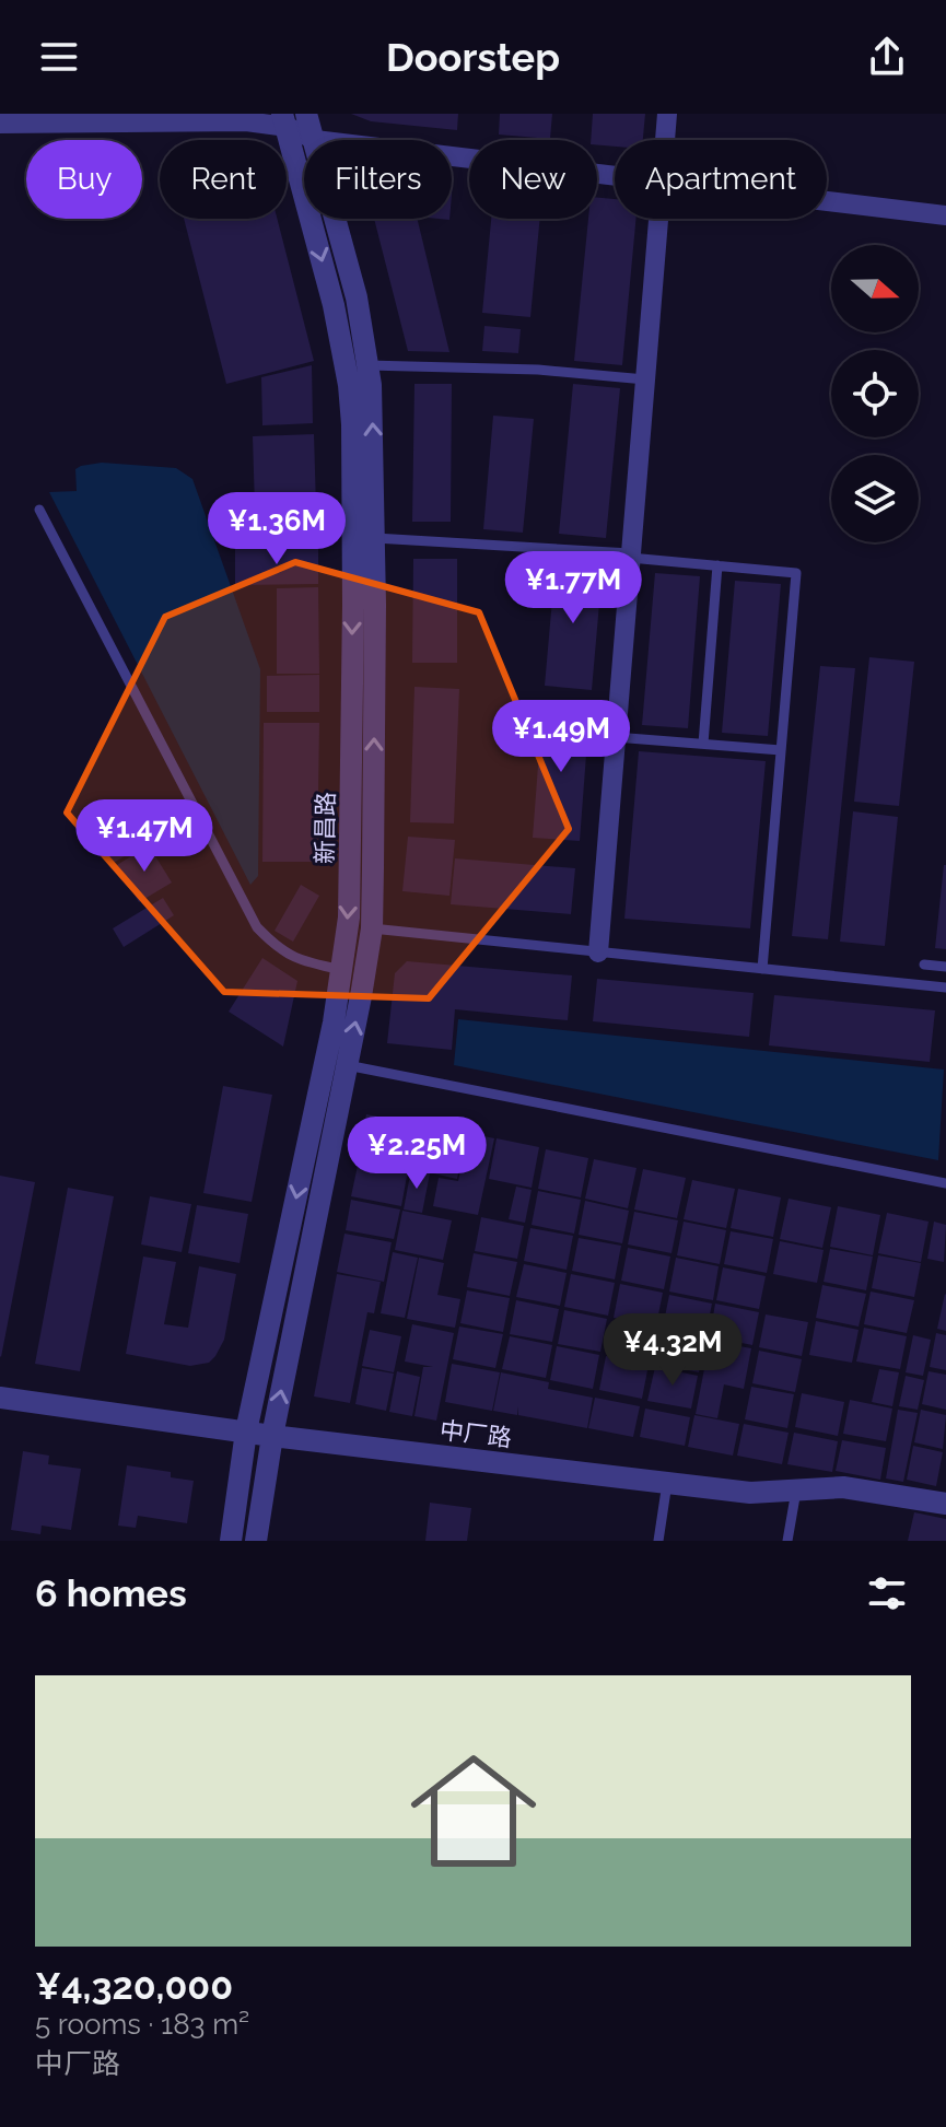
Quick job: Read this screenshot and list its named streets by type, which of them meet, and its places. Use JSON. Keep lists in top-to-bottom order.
{
  "streets": {
    "street": ["新昌路", "中厂路"]
  },
  "crossings": [
    ["新昌路", "中厂路"]
  ],
  "north": "right",
  "page": {
    "header": "Doorstep",
    "chip": [
      "Buy",
      "Rent",
      "Filters",
      "New",
      "Apartment"
    ],
    "price": [
      "¥1.36M",
      "¥1.77M",
      "¥1.49M",
      "¥1.47M",
      "¥2.25M",
      "¥4.32M"
    ],
    "heading": "6 homes",
    "list": [
      {
        "name": "¥4,320,000",
        "note": "5 rooms · 183 m² · 中厂路"
      }
    ]
  }
}
